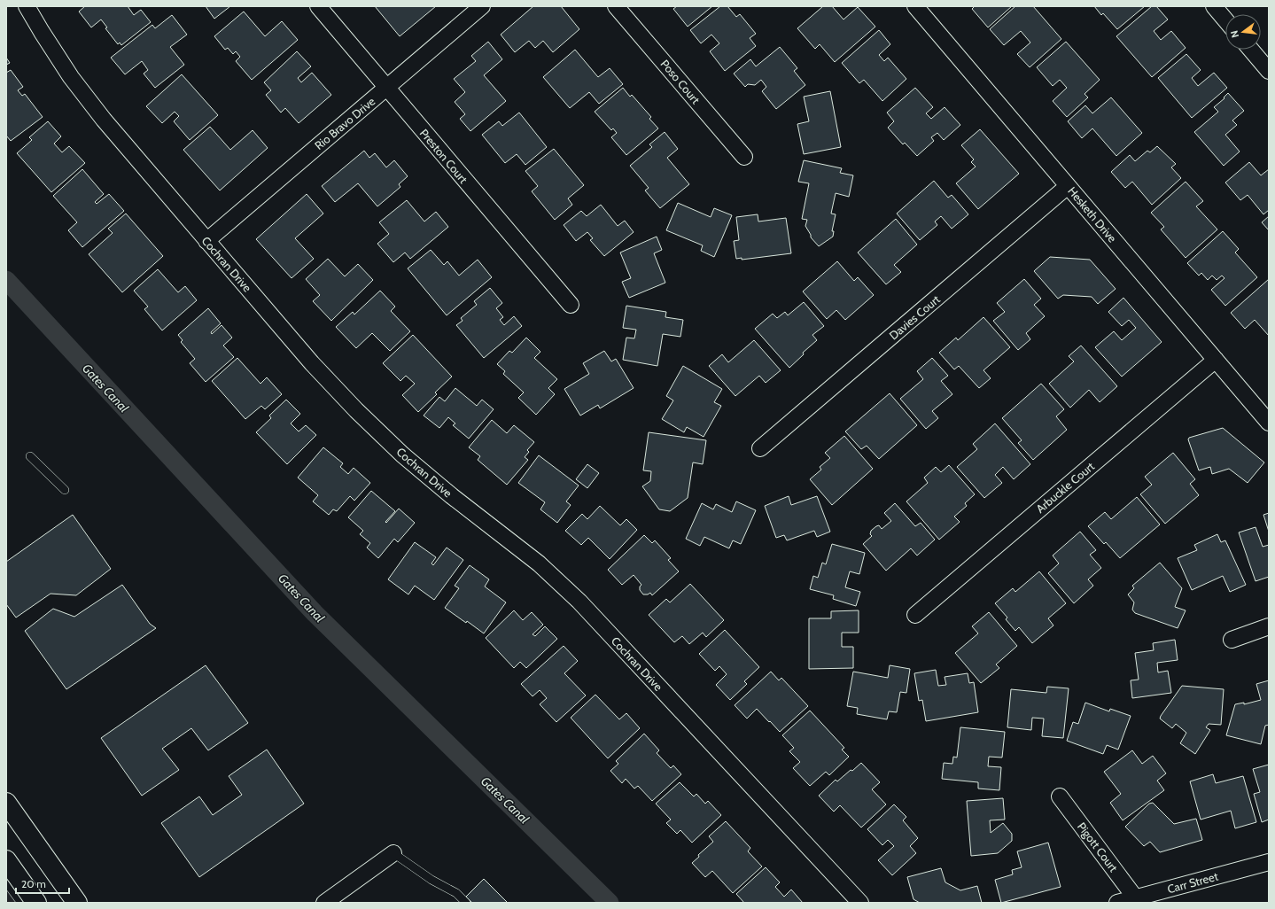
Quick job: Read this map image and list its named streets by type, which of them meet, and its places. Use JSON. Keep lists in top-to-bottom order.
{
  "streets": {
    "street": [
      "Poso Court",
      "Rio Bravo Drive",
      "Preston Court",
      "Hesketh Drive",
      "Cochran Drive",
      "Davies Court",
      "Arbuckle Court",
      "Pigott Court",
      "Carr Street"
    ]
  },
  "crossings": [
    ["Rio Bravo Drive", "Preston Court"],
    ["Rio Bravo Drive", "Cochran Drive"],
    ["Hesketh Drive", "Davies Court"],
    ["Hesketh Drive", "Arbuckle Court"],
    ["Pigott Court", "Carr Street"]
  ],
  "water": ["Gates Canal"],
  "scale_bar": "20 m",
  "north": "left"
}
